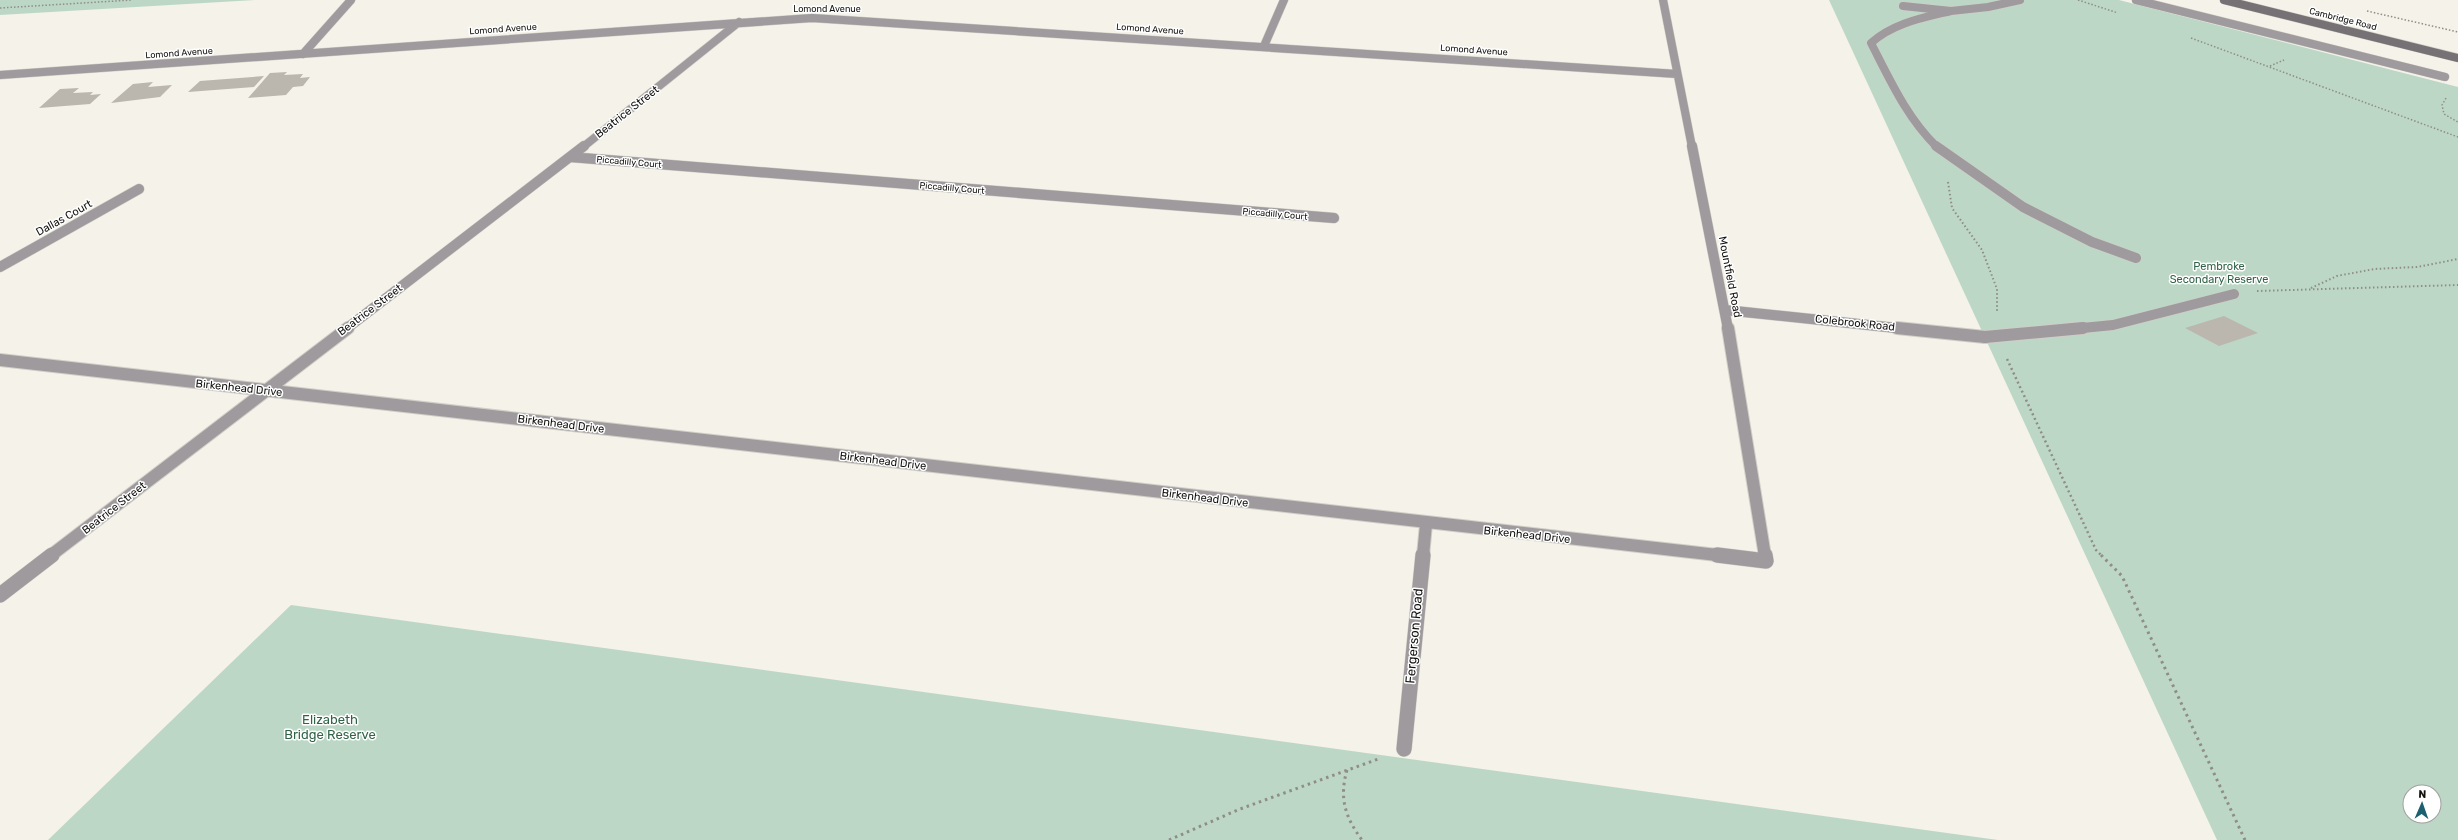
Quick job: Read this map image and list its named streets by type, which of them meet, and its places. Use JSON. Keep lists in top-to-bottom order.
{
  "streets": {
    "main road": ["Cambridge Road"],
    "street": [
      "Lomond Avenue",
      "Beatrice Street",
      "Piccadilly Court",
      "Dallas Court",
      "Mountfield Road",
      "Colebrook Road",
      "Birkenhead Drive",
      "Fergerson Road"
    ]
  },
  "crossings": [
    ["Lomond Avenue", "Beatrice Street"],
    ["Lomond Avenue", "Mountfield Road"],
    ["Beatrice Street", "Piccadilly Court"],
    ["Beatrice Street", "Birkenhead Drive"],
    ["Mountfield Road", "Colebrook Road"],
    ["Mountfield Road", "Birkenhead Drive"],
    ["Birkenhead Drive", "Fergerson Road"]
  ],
  "parks": ["Pembroke Secondary Reserve", "Elizabeth Bridge Reserve"],
  "north": "top"
}
